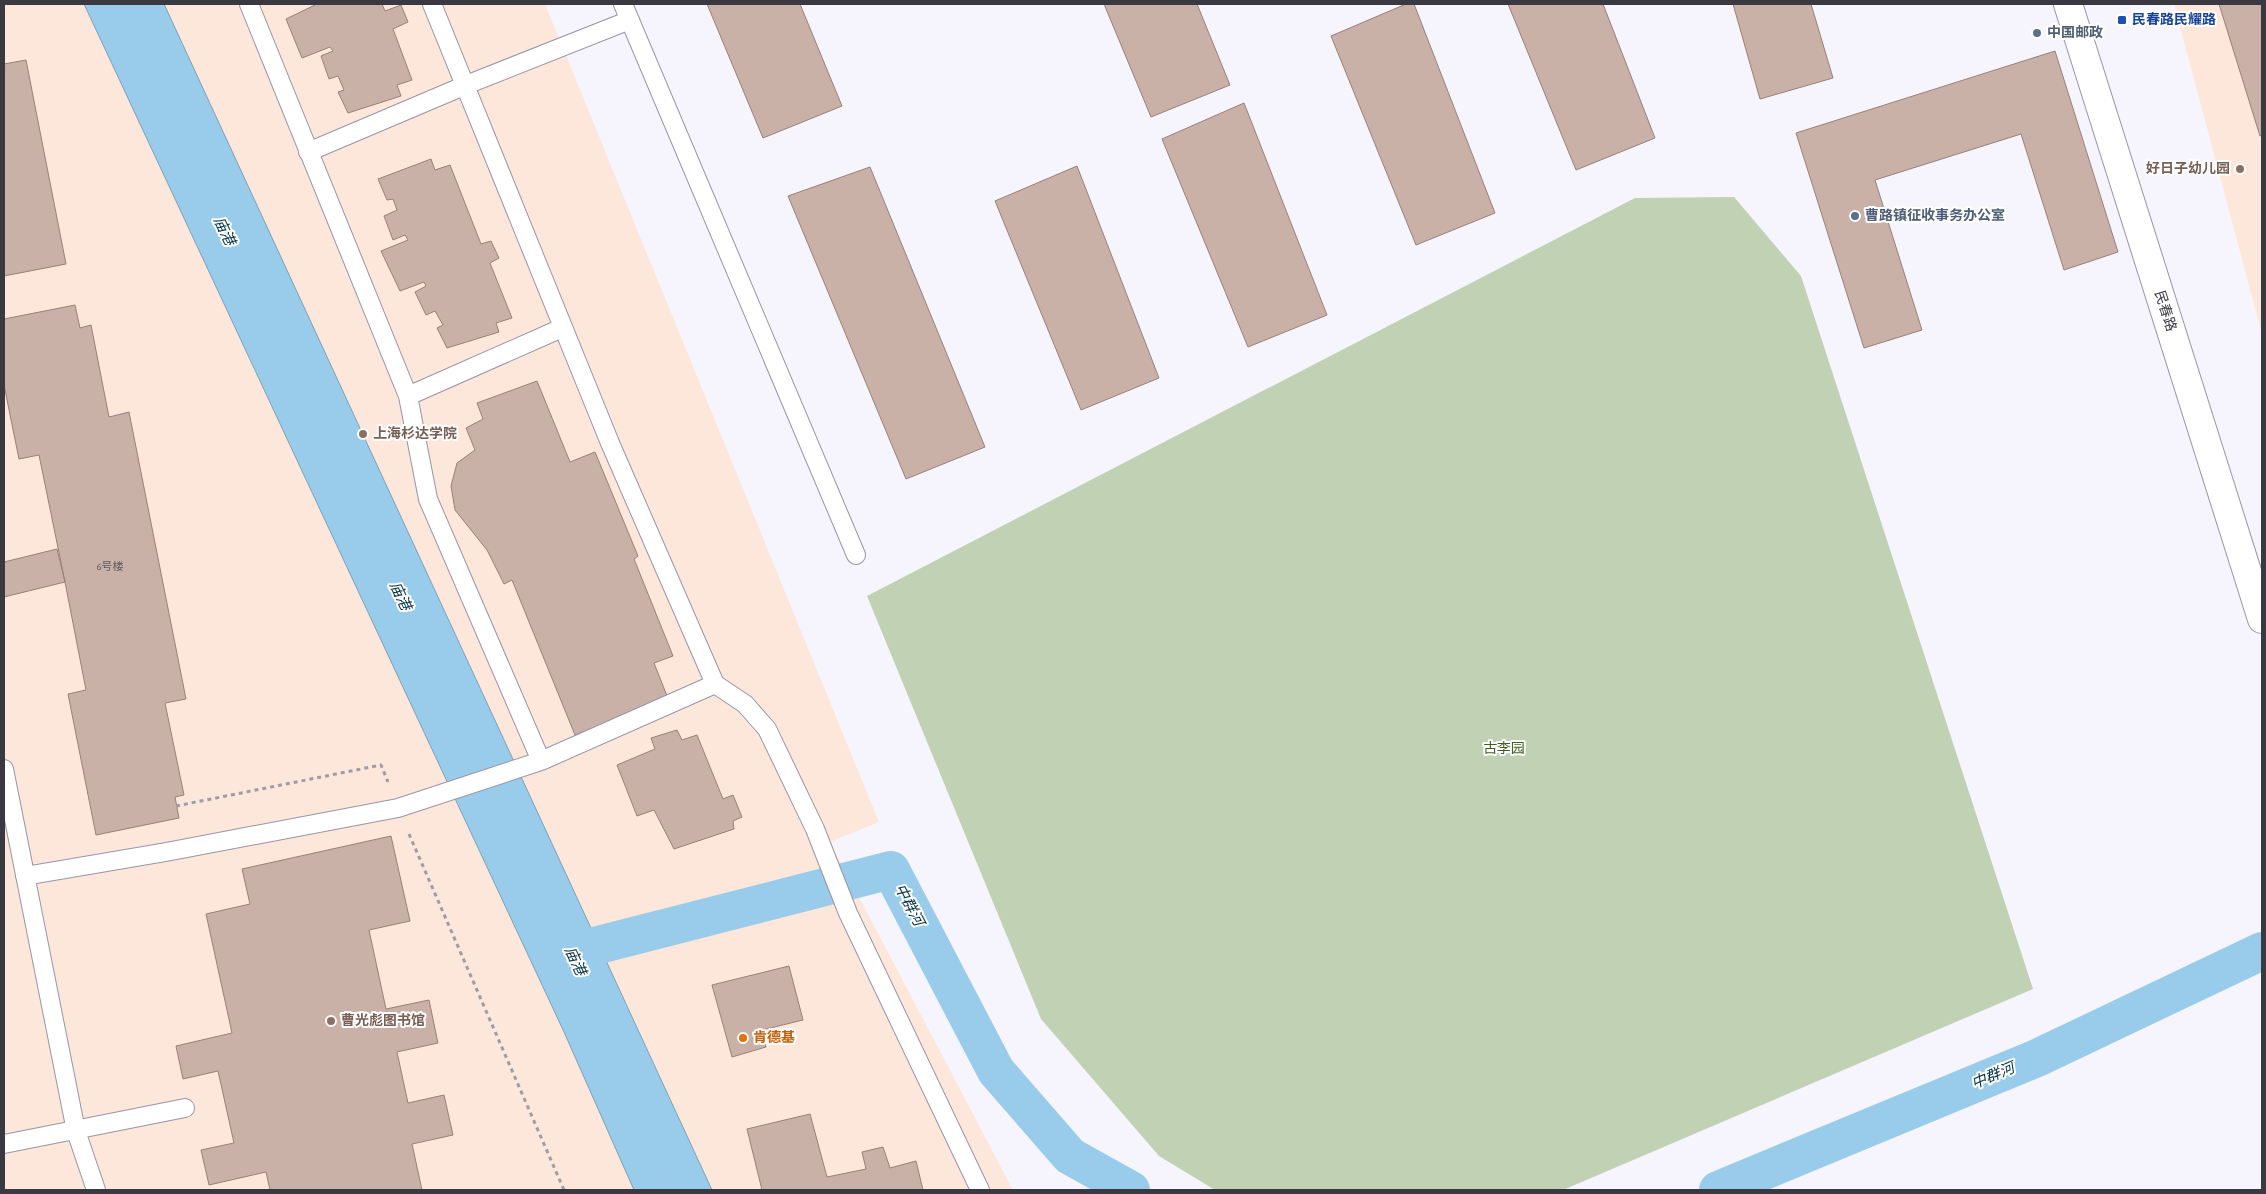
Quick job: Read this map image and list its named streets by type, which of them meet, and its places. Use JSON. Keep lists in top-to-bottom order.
{
  "streets": {
    "street": ["民春路"]
  },
  "water": ["庙港", "中群河"],
  "parks": ["古李园"],
  "places": {
    "transit": ["民春路民耀路"],
    "other": [
      "中国邮政",
      "好日子幼儿园",
      "曹路镇征收事务办公室",
      "上海杉达学院",
      "曹光彪图书馆",
      "肯德基"
    ]
  },
  "house_numbers": ["6号楼"]
}
